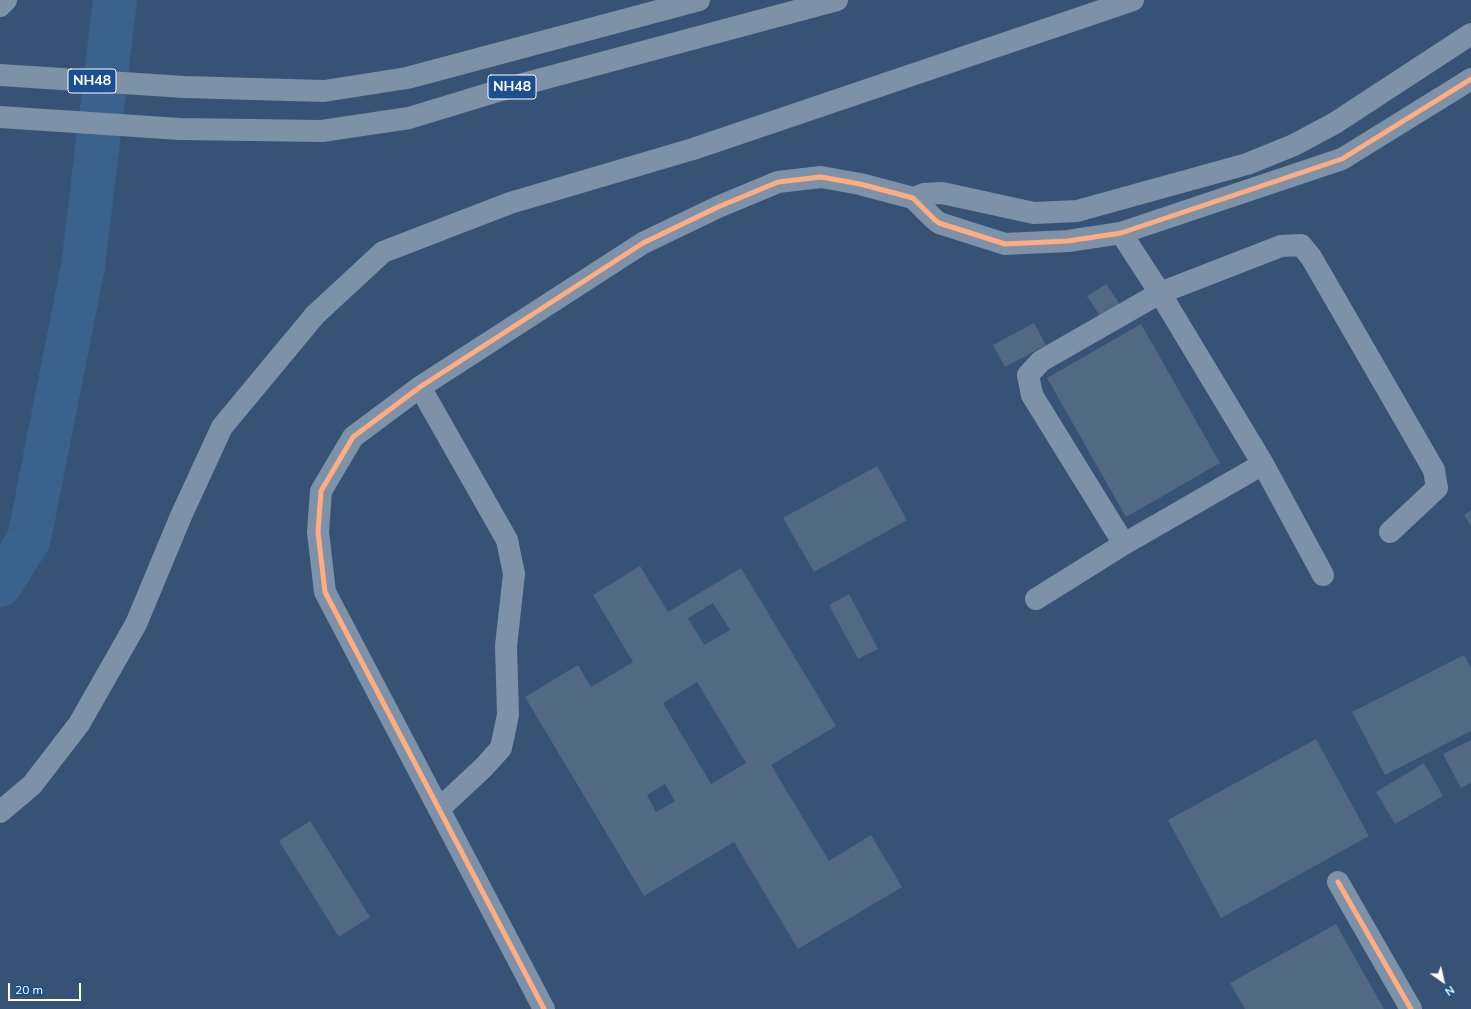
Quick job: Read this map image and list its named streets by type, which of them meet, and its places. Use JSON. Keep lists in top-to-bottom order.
{
  "streets": {
    "highway": ["NH48"]
  },
  "scale_bar": "20 m",
  "north": "bottom right"
}
